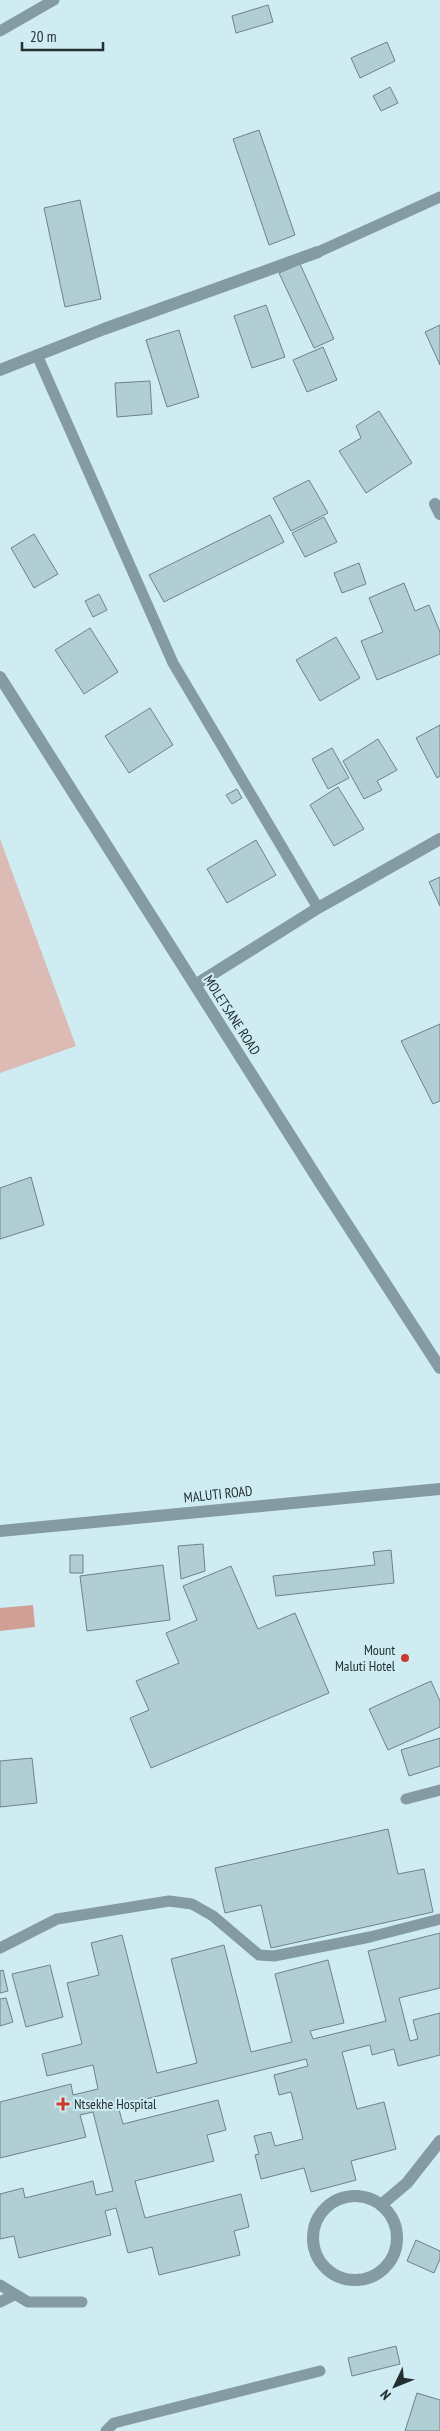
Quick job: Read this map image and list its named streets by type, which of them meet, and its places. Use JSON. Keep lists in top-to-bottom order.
{
  "streets": {
    "street": ["MOLETSANE ROAD", "MALUTI ROAD"]
  },
  "places": {
    "other": ["Mount Maluti Hotel"],
    "health": ["Ntsekhe Hospital"]
  },
  "scale_bar": "20 m",
  "north": "bottom left"
}
